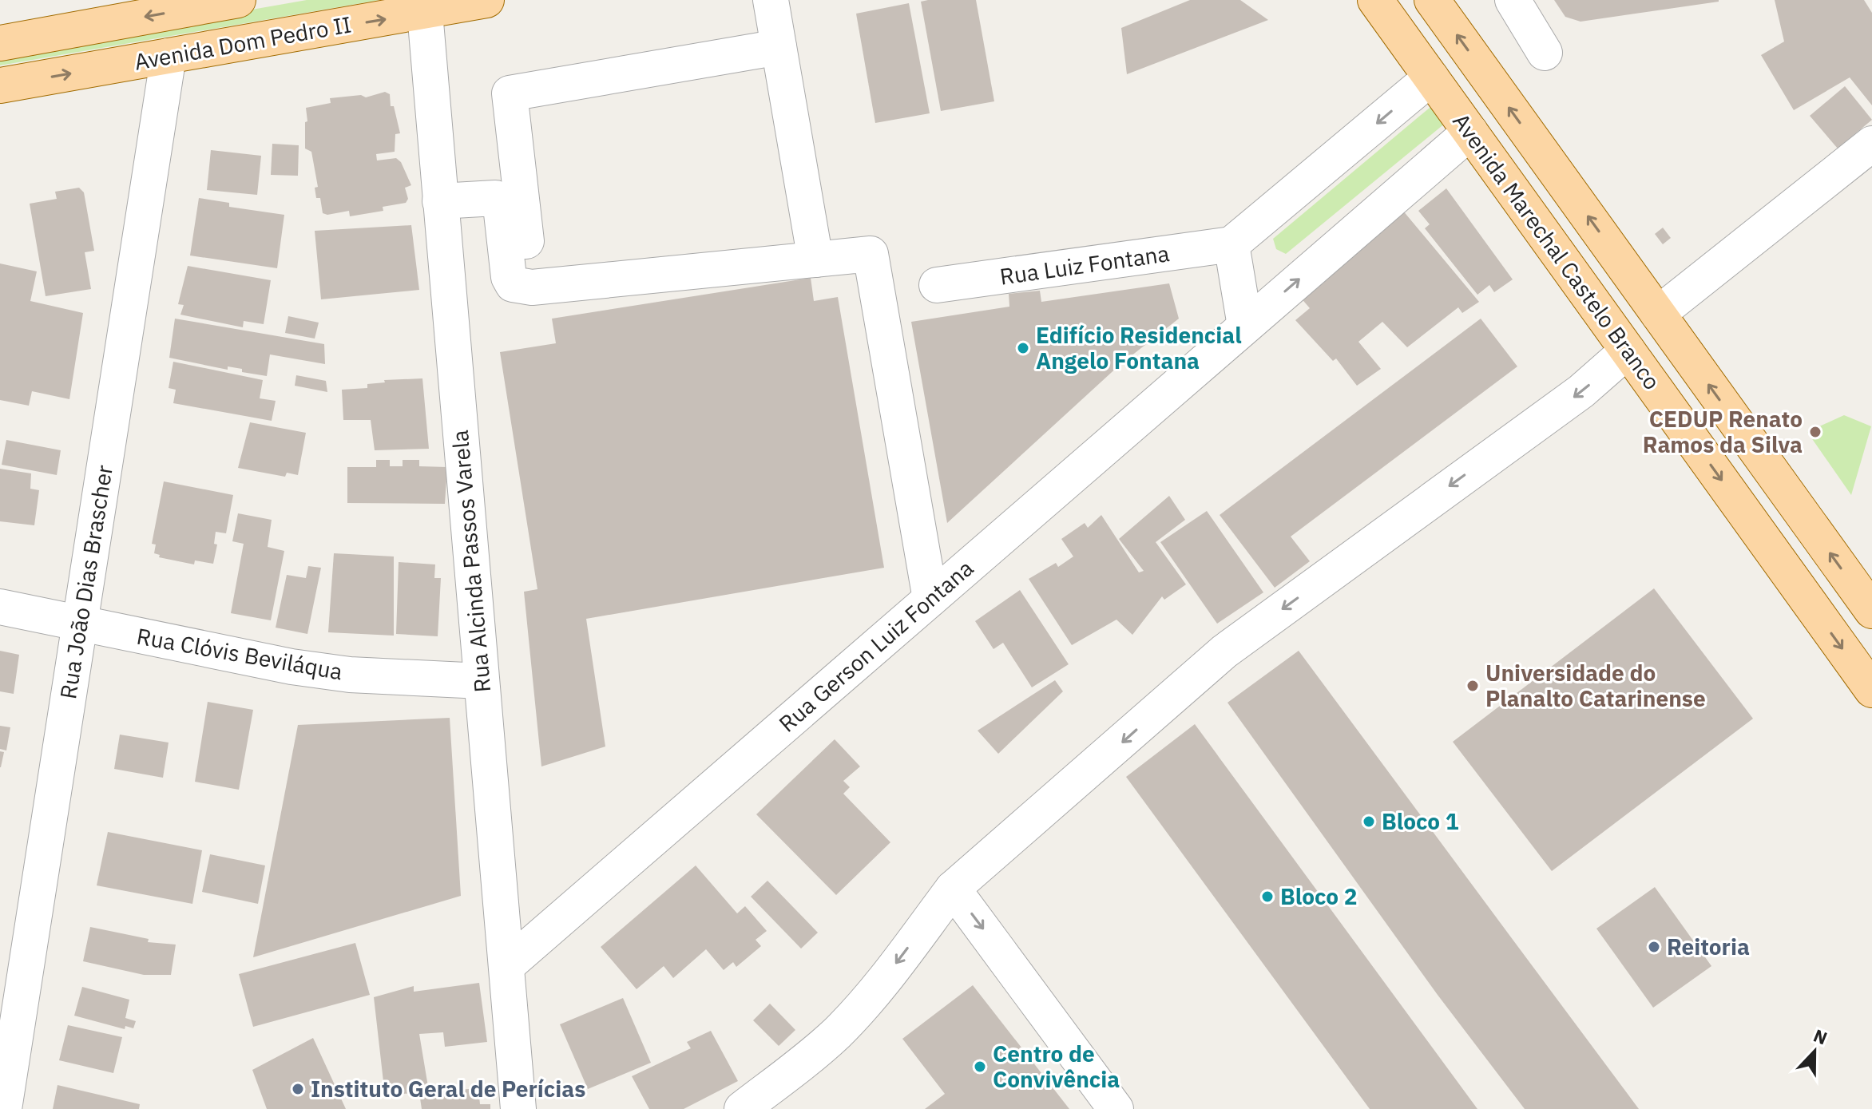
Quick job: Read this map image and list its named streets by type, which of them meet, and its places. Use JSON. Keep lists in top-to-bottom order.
{
  "streets": {
    "main road": ["Avenida Dom Pedro II", "Avenida Marechal Castelo Branco"],
    "street": [
      "Rua Luiz Fontana",
      "Rua Alcinda Passos Varela",
      "Rua João Dias Brascher",
      "Rua Gerson Luiz Fontana",
      "Rua Clóvis Beviláqua"
    ]
  },
  "crossings": [
    ["Avenida Dom Pedro II", "Rua Alcinda Passos Varela"],
    ["Avenida Dom Pedro II", "Rua João Dias Brascher"],
    ["Avenida Marechal Castelo Branco", "Rua Gerson Luiz Fontana"],
    ["Rua Alcinda Passos Varela", "Rua Gerson Luiz Fontana"],
    ["Rua Alcinda Passos Varela", "Rua Clóvis Beviláqua"],
    ["Rua João Dias Brascher", "Rua Clóvis Beviláqua"]
  ],
  "places": [
    "Edifício Residencial Angelo Fontana",
    "CEDUP Renato Ramos da Silva",
    "Universidade do Planalto Catarinense",
    "Bloco 1",
    "Bloco 2",
    "Reitoria",
    "Centro de Convivência",
    "Instituto Geral de Perícias"
  ],
  "north": "top"
}
